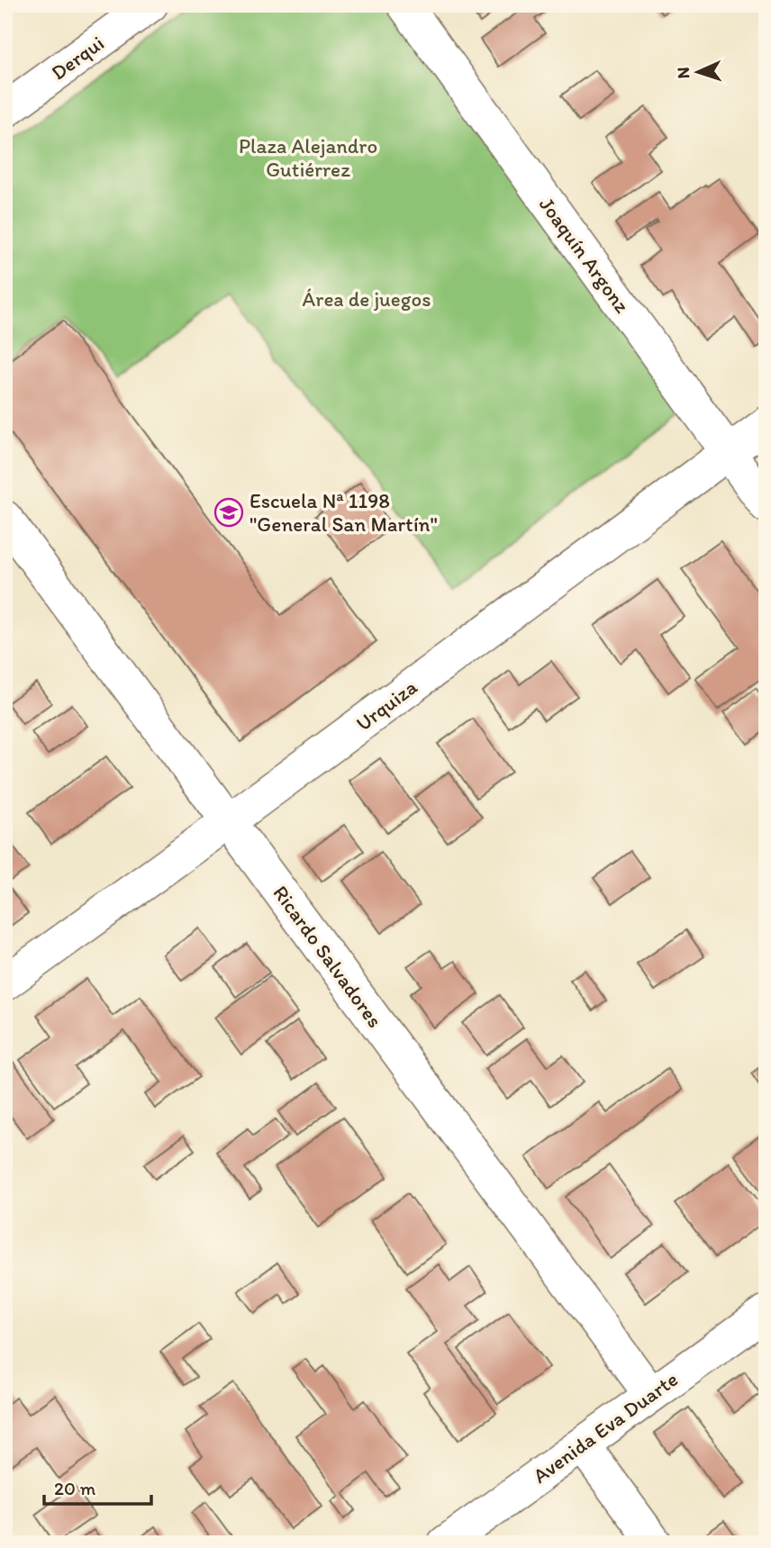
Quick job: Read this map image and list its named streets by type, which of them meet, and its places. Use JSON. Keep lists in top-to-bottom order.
{
  "streets": {
    "street": [
      "Derqui",
      "Joaquín Argonz",
      "Urquiza",
      "Ricardo Salvadores",
      "Avenida Eva Duarte"
    ]
  },
  "crossings": [
    ["Joaquín Argonz", "Urquiza"],
    ["Urquiza", "Ricardo Salvadores"],
    ["Ricardo Salvadores", "Avenida Eva Duarte"]
  ],
  "parks": ["Plaza Alejandro Gutiérrez", "Área de juegos"],
  "places": {
    "school or university": ["Escuela Nª 1198 \"General San Martín\""]
  },
  "scale_bar": "20 m",
  "north": "left"
}
